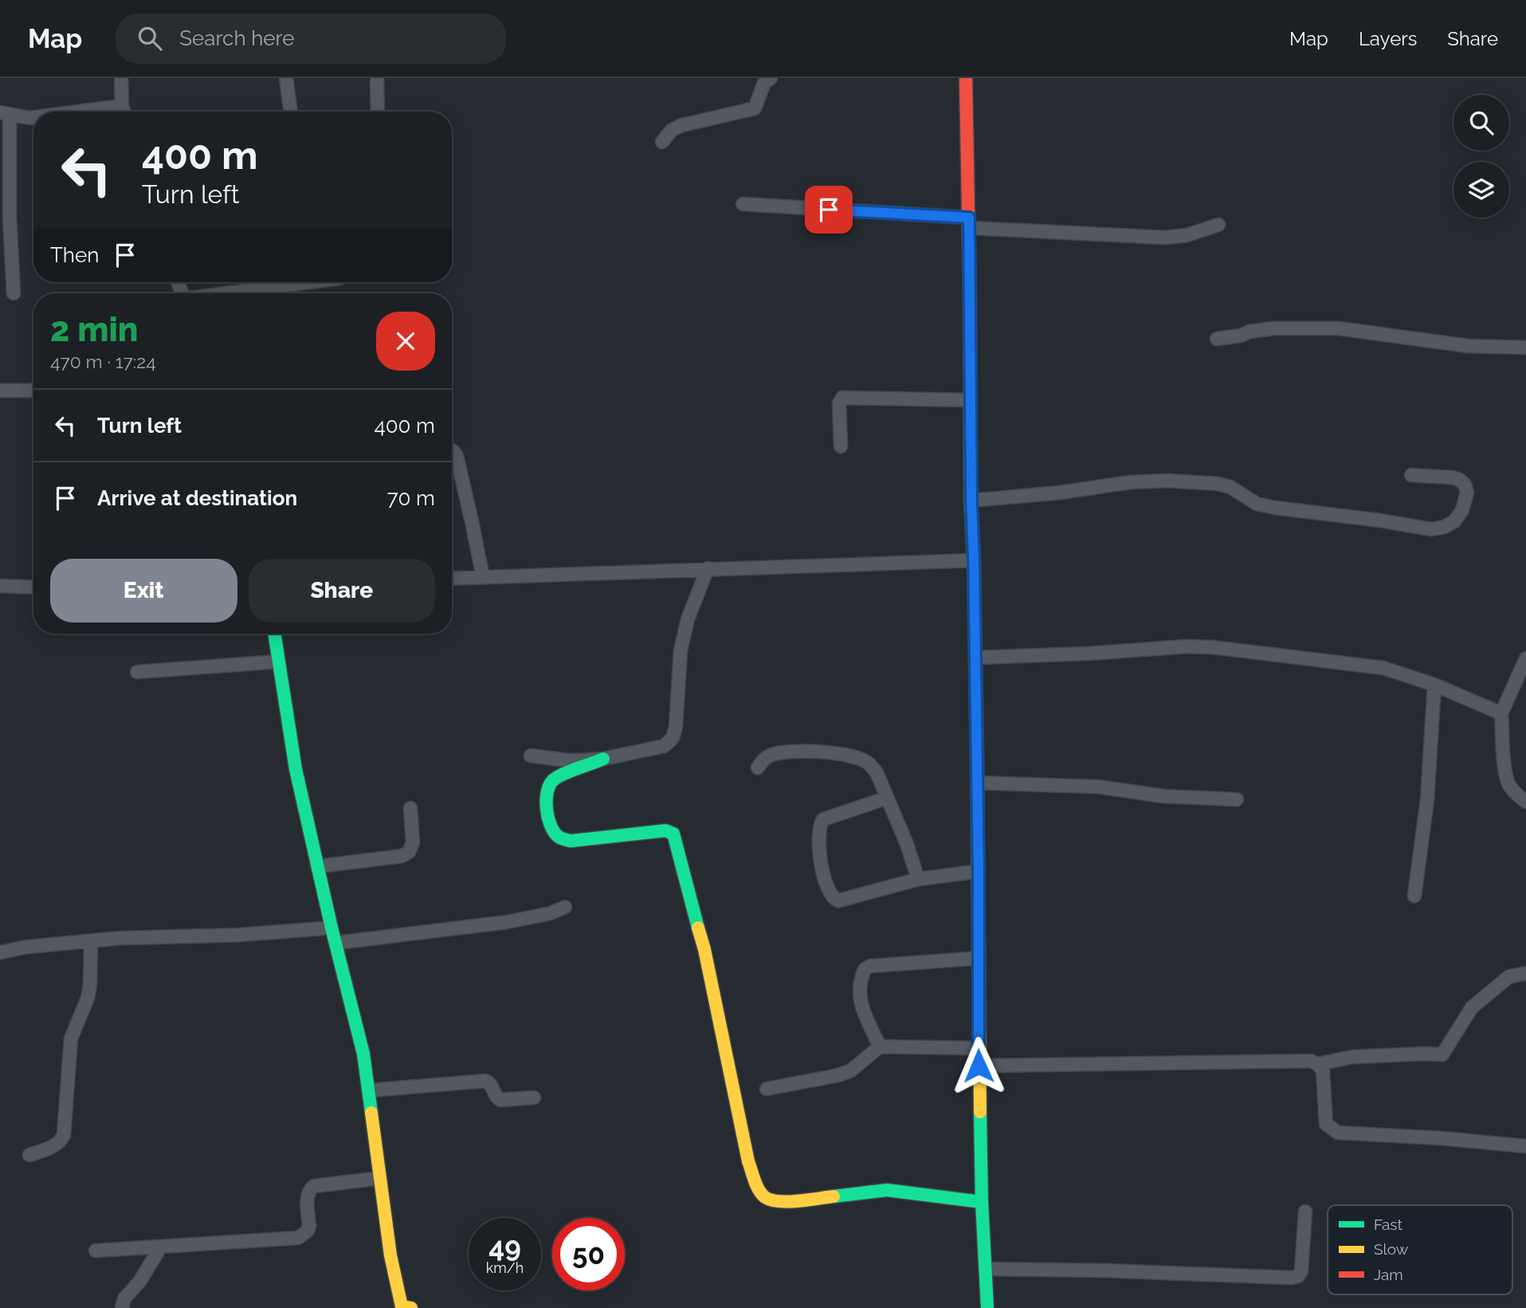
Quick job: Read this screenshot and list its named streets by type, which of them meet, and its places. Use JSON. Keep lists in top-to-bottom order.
{
  "legend": ["Fast", "Slow", "Jam"],
  "page": {
    "header": "Map",
    "search": "Search here",
    "nav": ["Map", "Layers", "Share"],
    "turn": ["400 m", "Turn left"],
    "then": "Then",
    "heading": ["2 min", "470 m · 17:24"],
    "list": [
      {
        "name": "Turn left",
        "value": "400 m"
      },
      {
        "name": "Arrive at destination",
        "value": "70 m"
      }
    ],
    "buttons": ["Exit", "Share"],
    "speed": "49 km/h",
    "limit": "50"
  }
}
